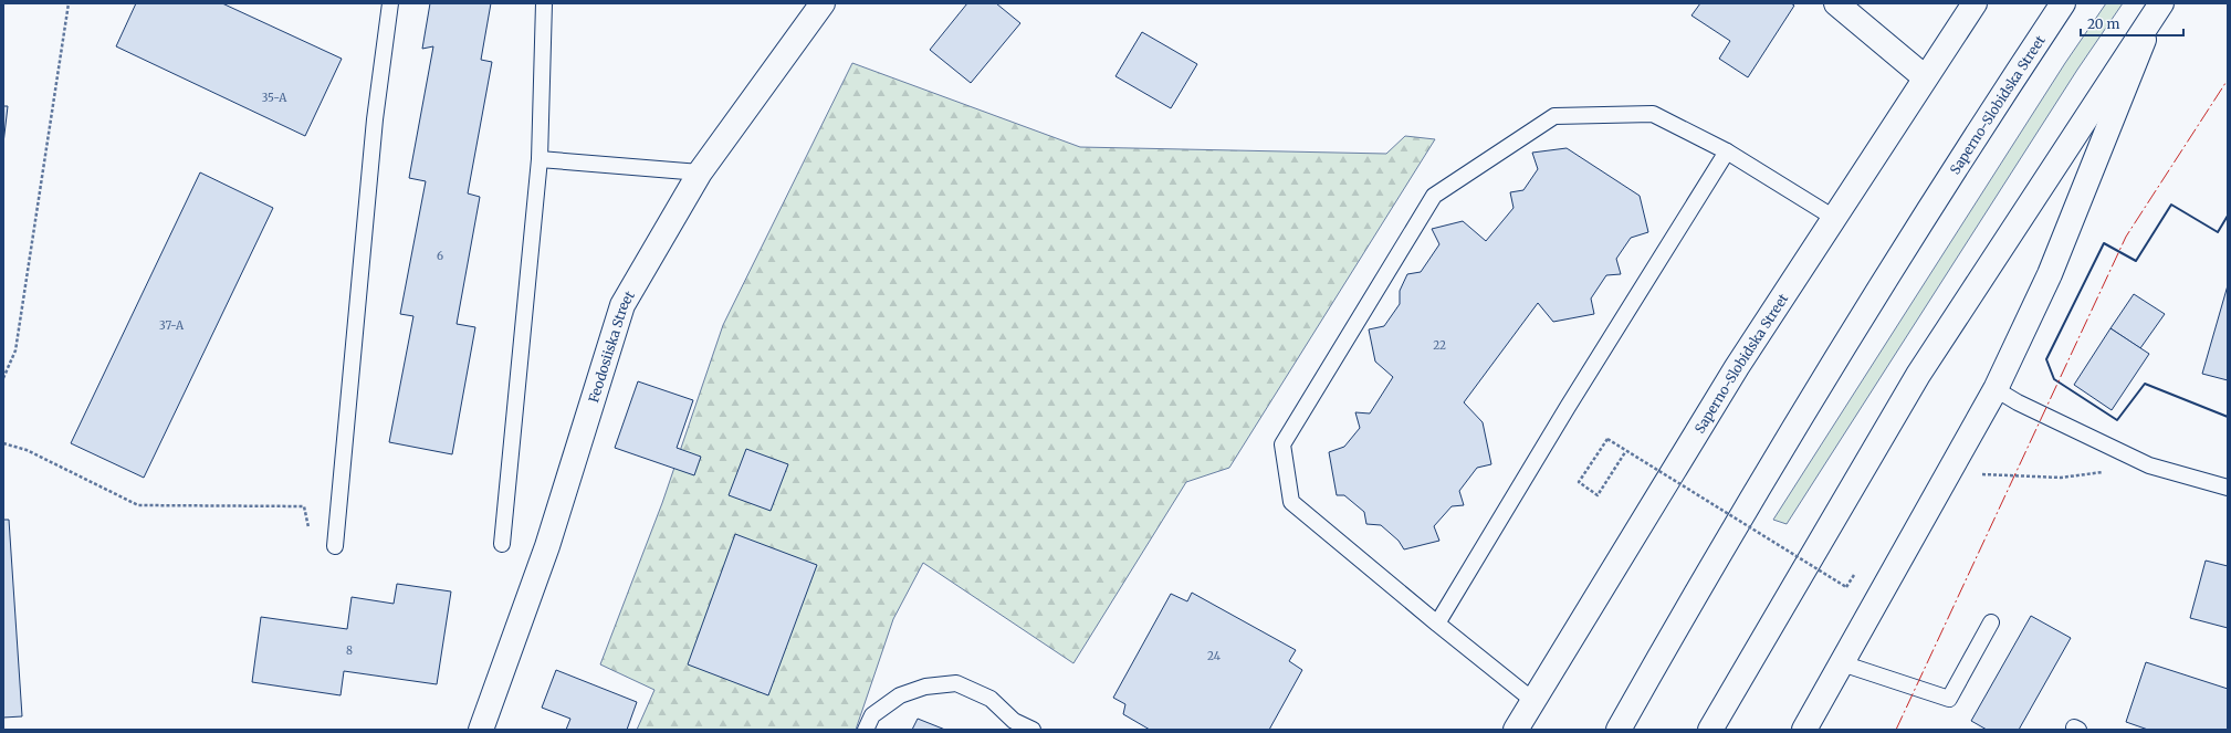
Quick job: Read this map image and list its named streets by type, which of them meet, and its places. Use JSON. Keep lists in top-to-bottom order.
{
  "streets": {
    "street": ["Saperno-Slobidska Street", "Feodosiiska Street"]
  },
  "house_numbers": [
    "35-А",
    "6",
    "37-А",
    "22",
    "8",
    "24"
  ],
  "scale_bar": "20 m"
}
